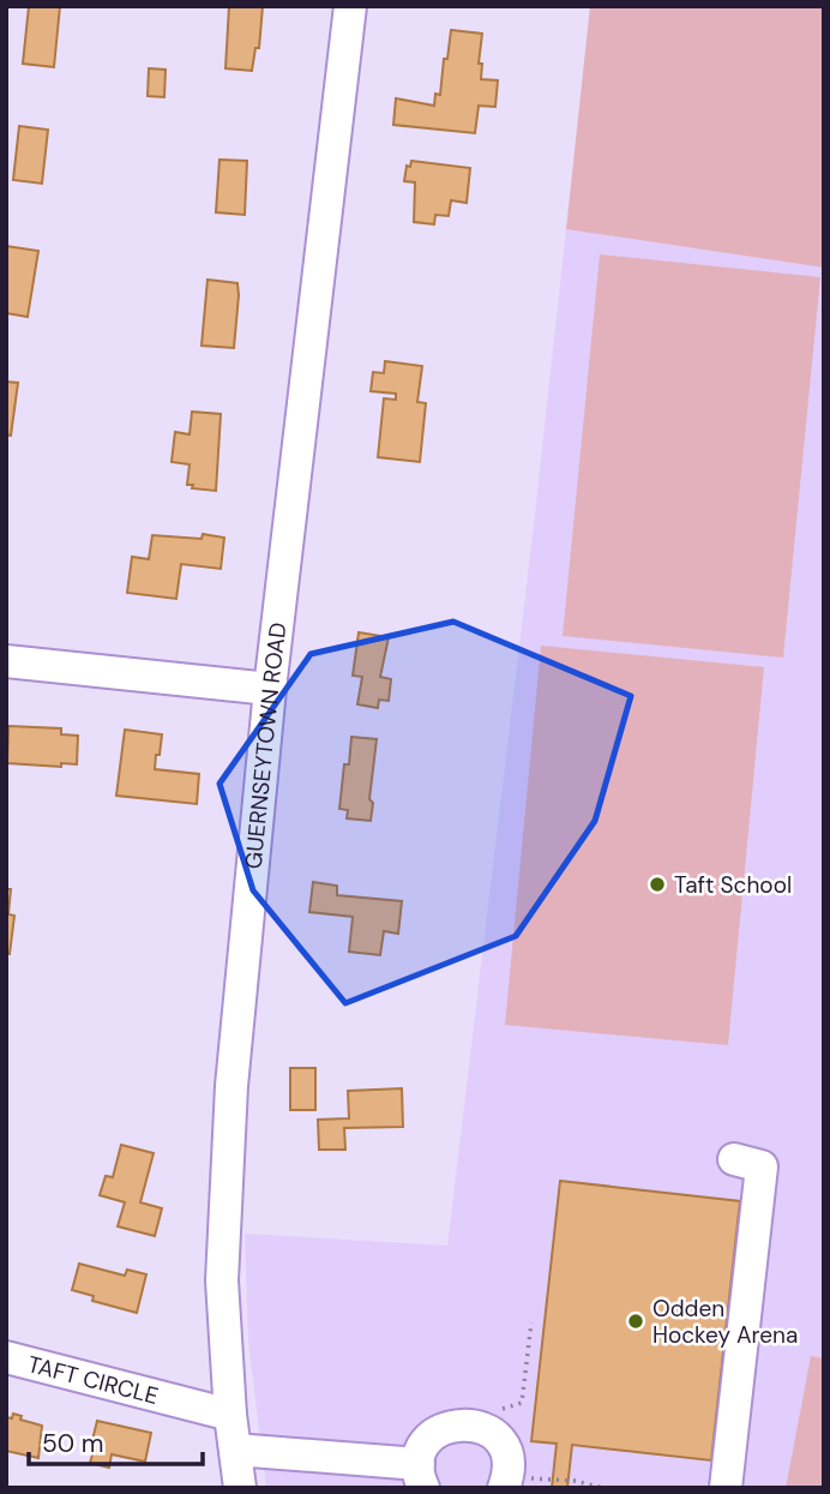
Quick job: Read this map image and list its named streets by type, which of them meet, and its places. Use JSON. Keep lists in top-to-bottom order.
{
  "streets": {
    "street": ["GUERNSEYTOWN ROAD", "TAFT CIRCLE"]
  },
  "crossings": [
    ["GUERNSEYTOWN ROAD", "TAFT CIRCLE"]
  ],
  "places": ["Taft School", "Odden Hockey Arena"],
  "scale_bar": "50 m"
}
